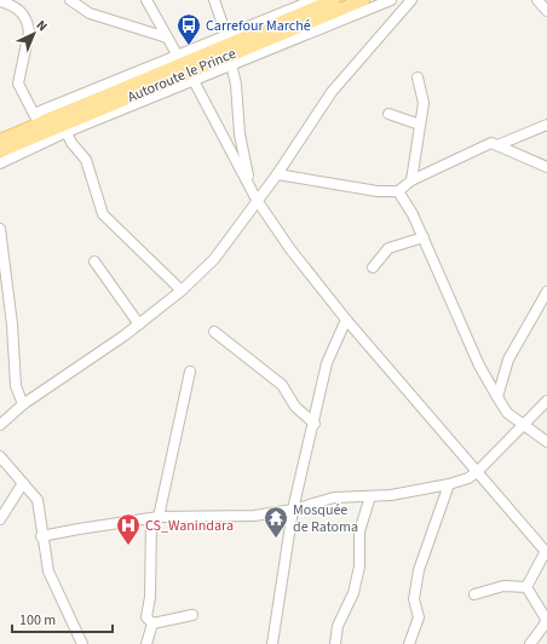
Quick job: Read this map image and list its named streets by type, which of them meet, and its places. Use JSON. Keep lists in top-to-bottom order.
{
  "streets": {
    "main road": ["Autoroute le Prince"]
  },
  "places": {
    "bus stop": ["Carrefour Marché"],
    "temple": ["Mosquée de Ratoma"],
    "hospital": ["CS_Wanindara"]
  },
  "scale_bar": "100 m",
  "north": "top right"
}
